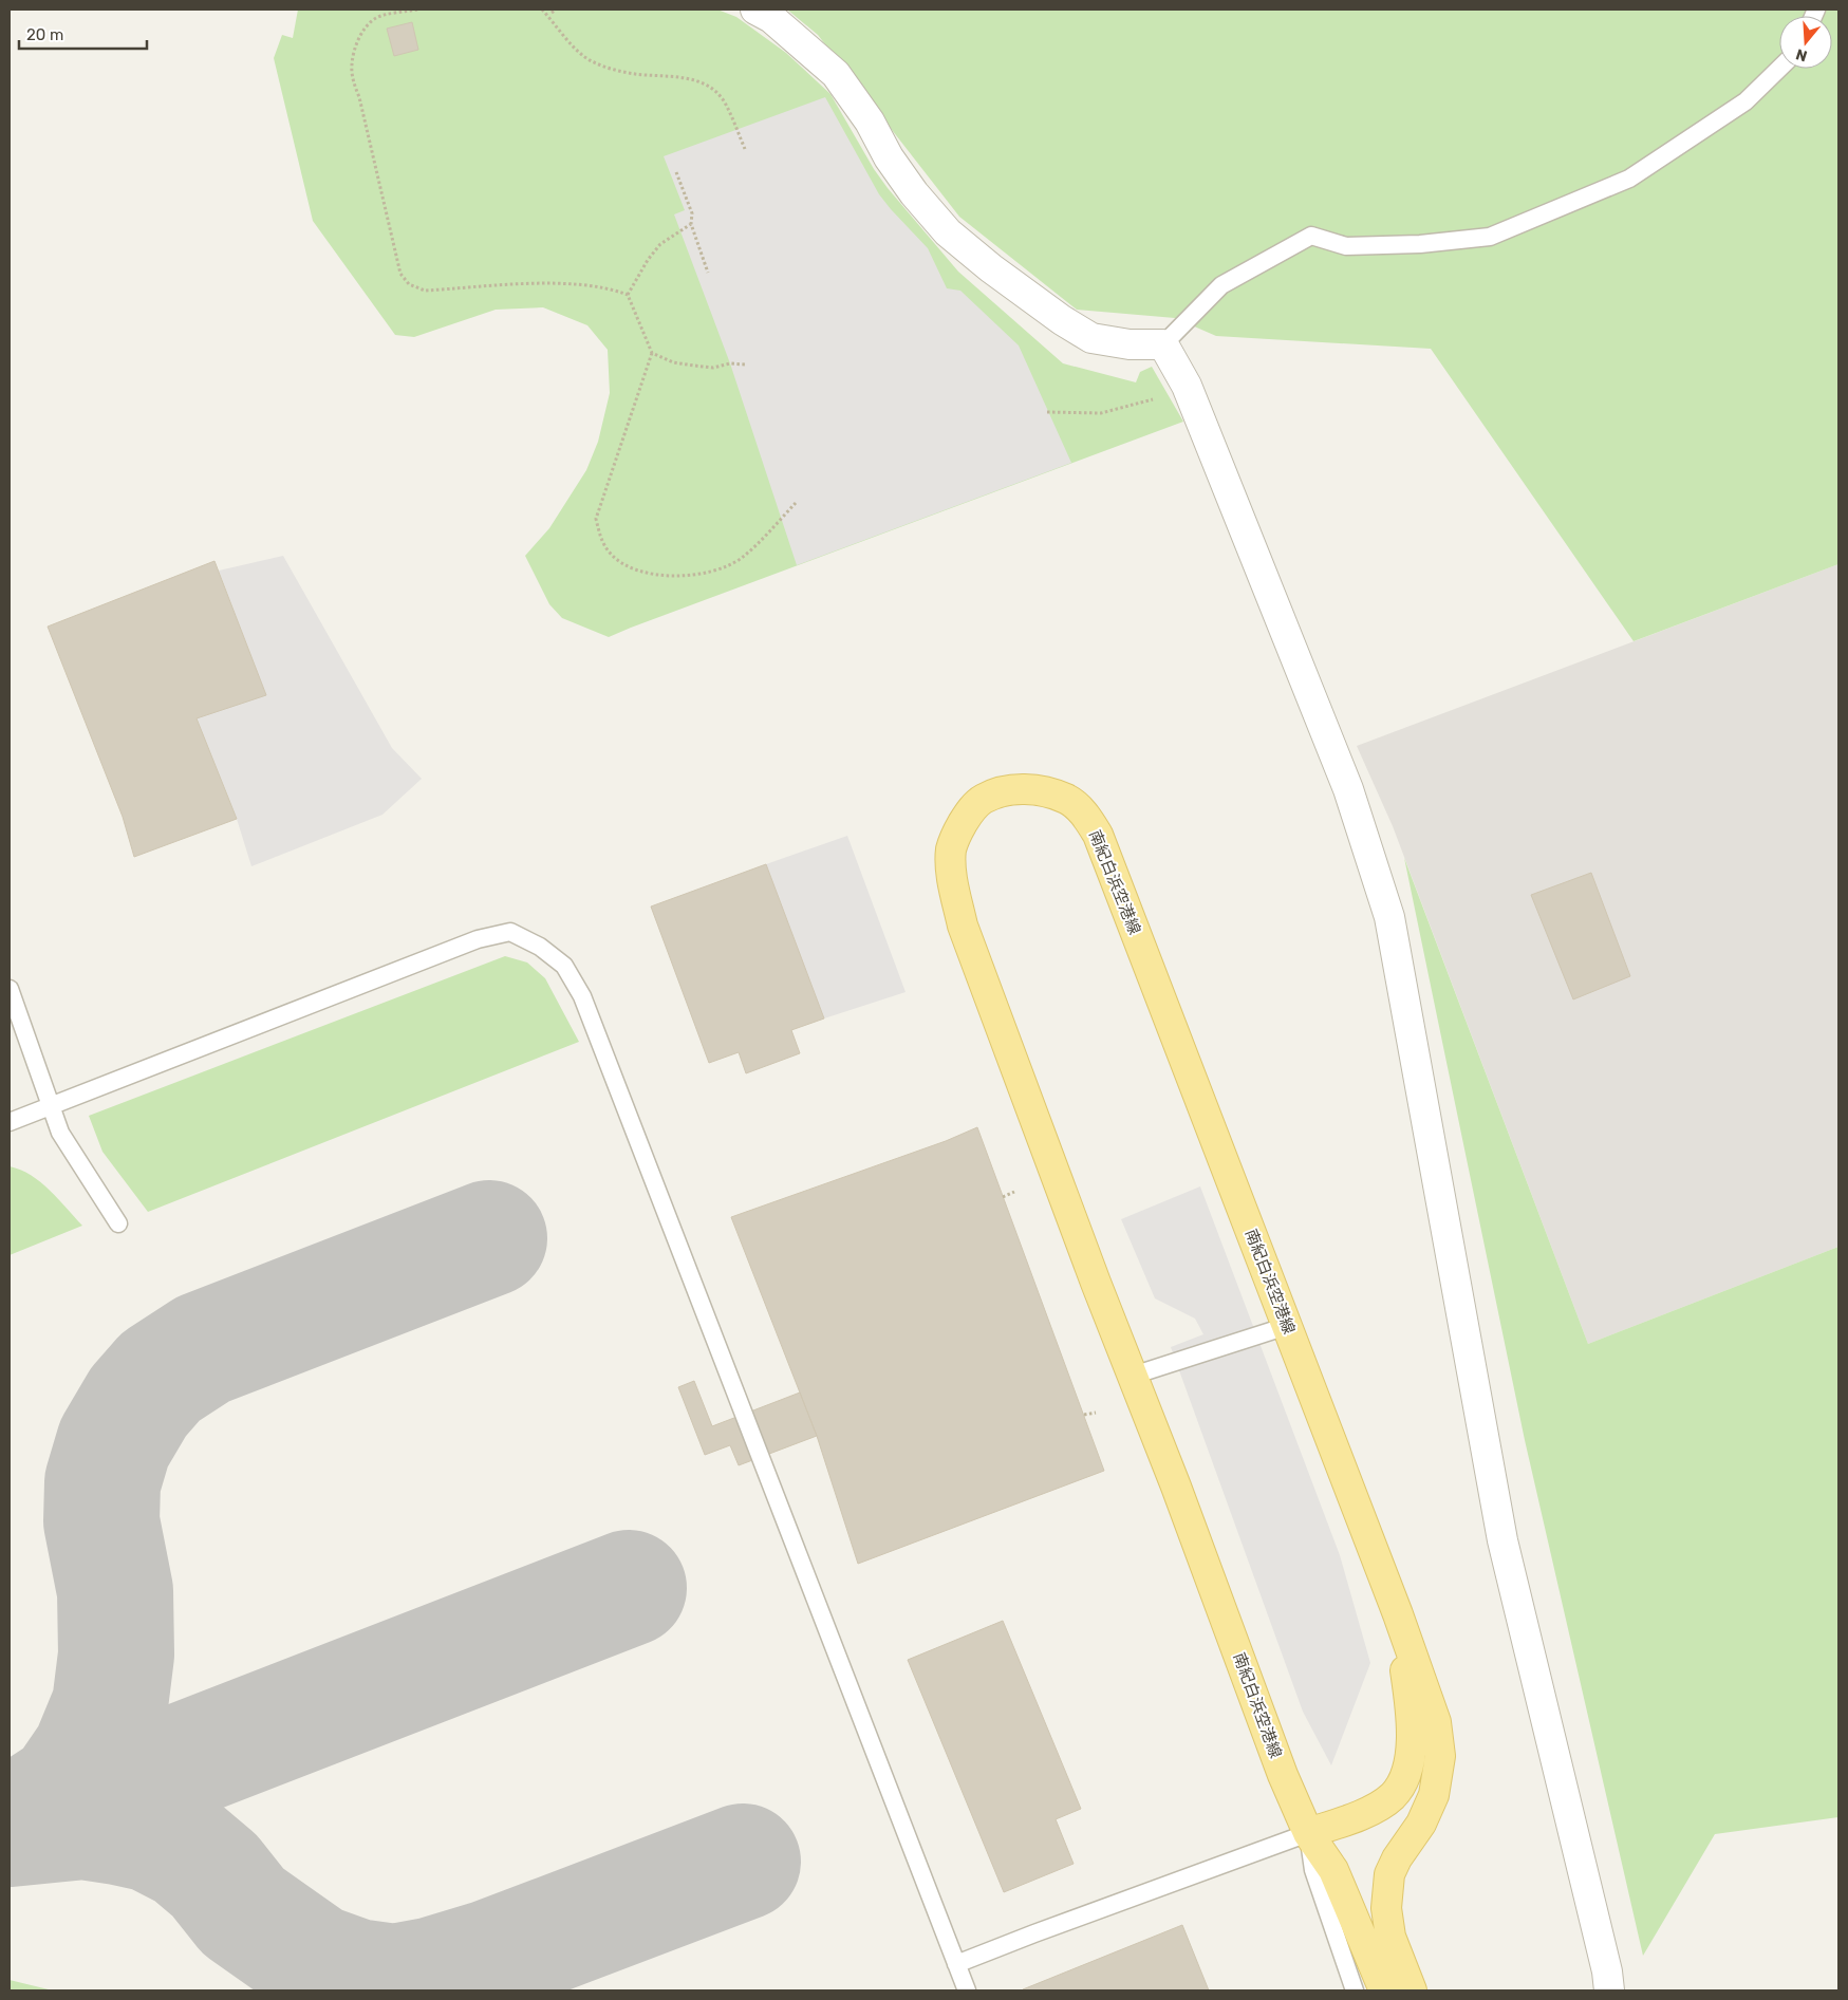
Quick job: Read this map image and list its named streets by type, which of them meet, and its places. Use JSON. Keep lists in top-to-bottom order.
{
  "streets": {
    "main road": ["南紀白浜空港線"]
  },
  "scale_bar": "20 m",
  "north": "bottom"
}
